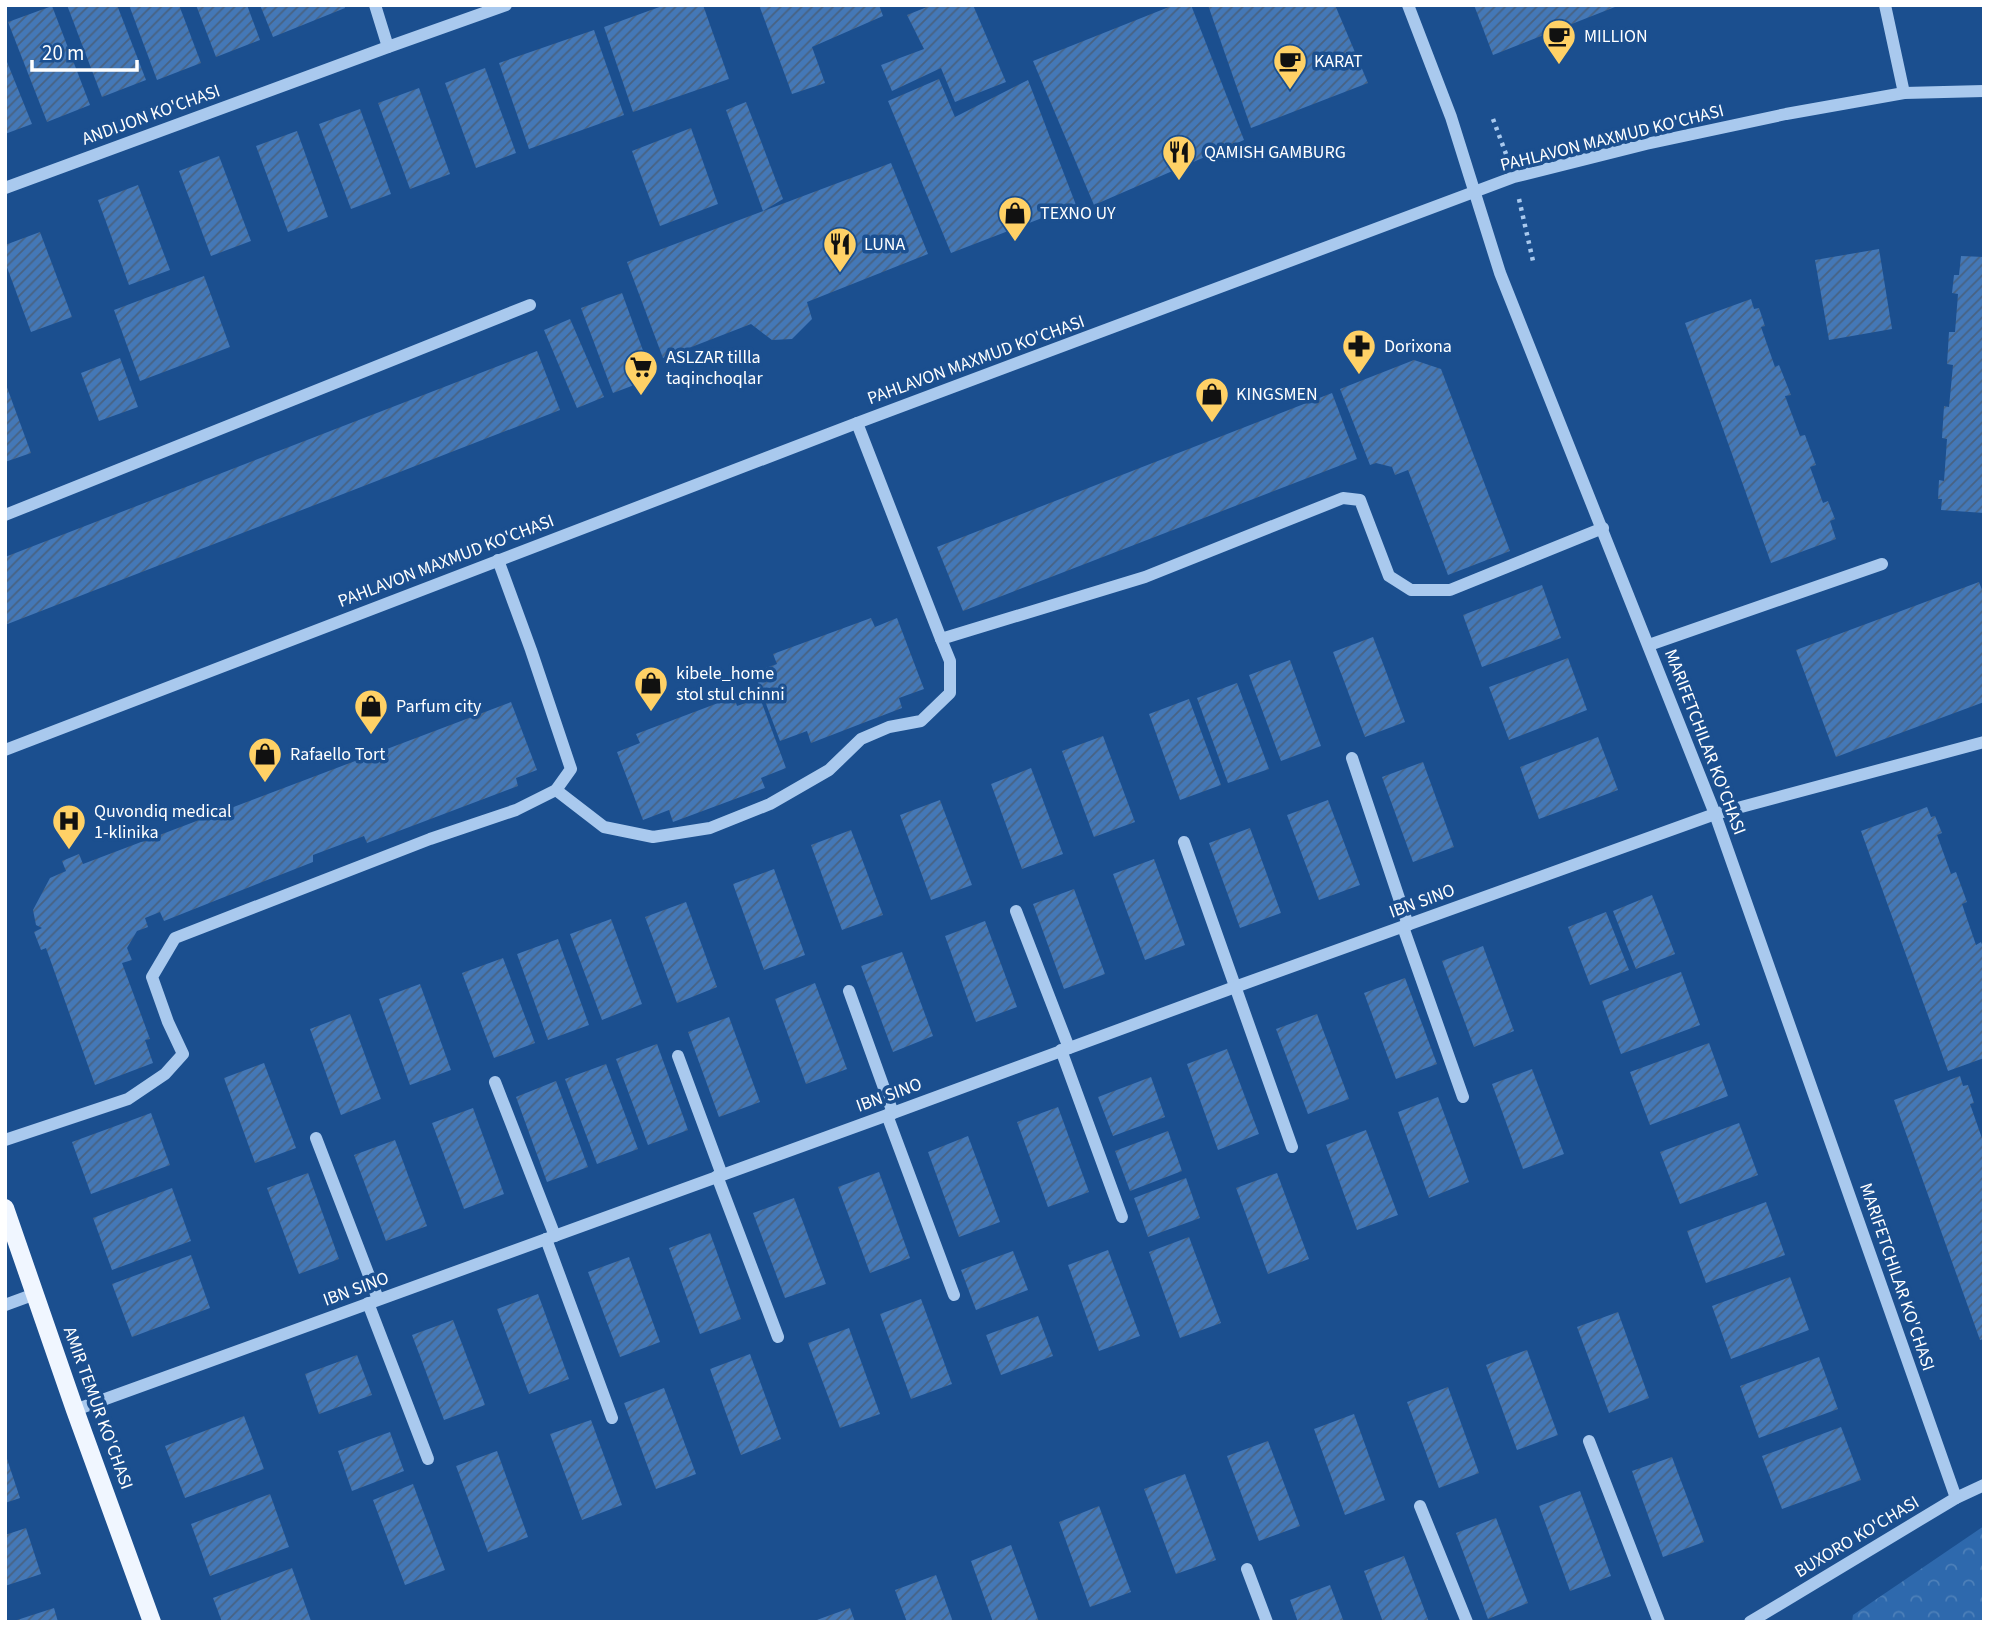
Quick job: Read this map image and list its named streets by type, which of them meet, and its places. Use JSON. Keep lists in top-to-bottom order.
{
  "streets": {
    "main road": ["AMIR TEMUR KO'CHASI"],
    "street": [
      "ANDIJON KO'CHASI",
      "PAHLAVON MAXMUD KO'CHASI",
      "MARIFETCHILAR KO'CHASI",
      "IBN SINO",
      "BUXORO KO'CHASI"
    ]
  },
  "crossings": [
    ["PAHLAVON MAXMUD KO'CHASI", "MARIFETCHILAR KO'CHASI"],
    ["MARIFETCHILAR KO'CHASI", "IBN SINO"],
    ["MARIFETCHILAR KO'CHASI", "BUXORO KO'CHASI"],
    ["IBN SINO", "AMIR TEMUR KO'CHASI"]
  ],
  "places": {
    "cafe": ["MILLION", "KARAT"],
    "restaurant": ["QAMISH GAMBURG", "LUNA"],
    "shop": [
      "TEXNO UY",
      "KINGSMEN",
      "kibele_home stol stul chinni",
      "Parfum city",
      "Rafaello Tort"
    ],
    "pharmacy": ["Dorixona"],
    "supermarket": ["ASLZAR tillla taqinchoqlar"],
    "hospital": ["Quvondiq medical 1-klinika"]
  },
  "scale_bar": "20 m"
}
